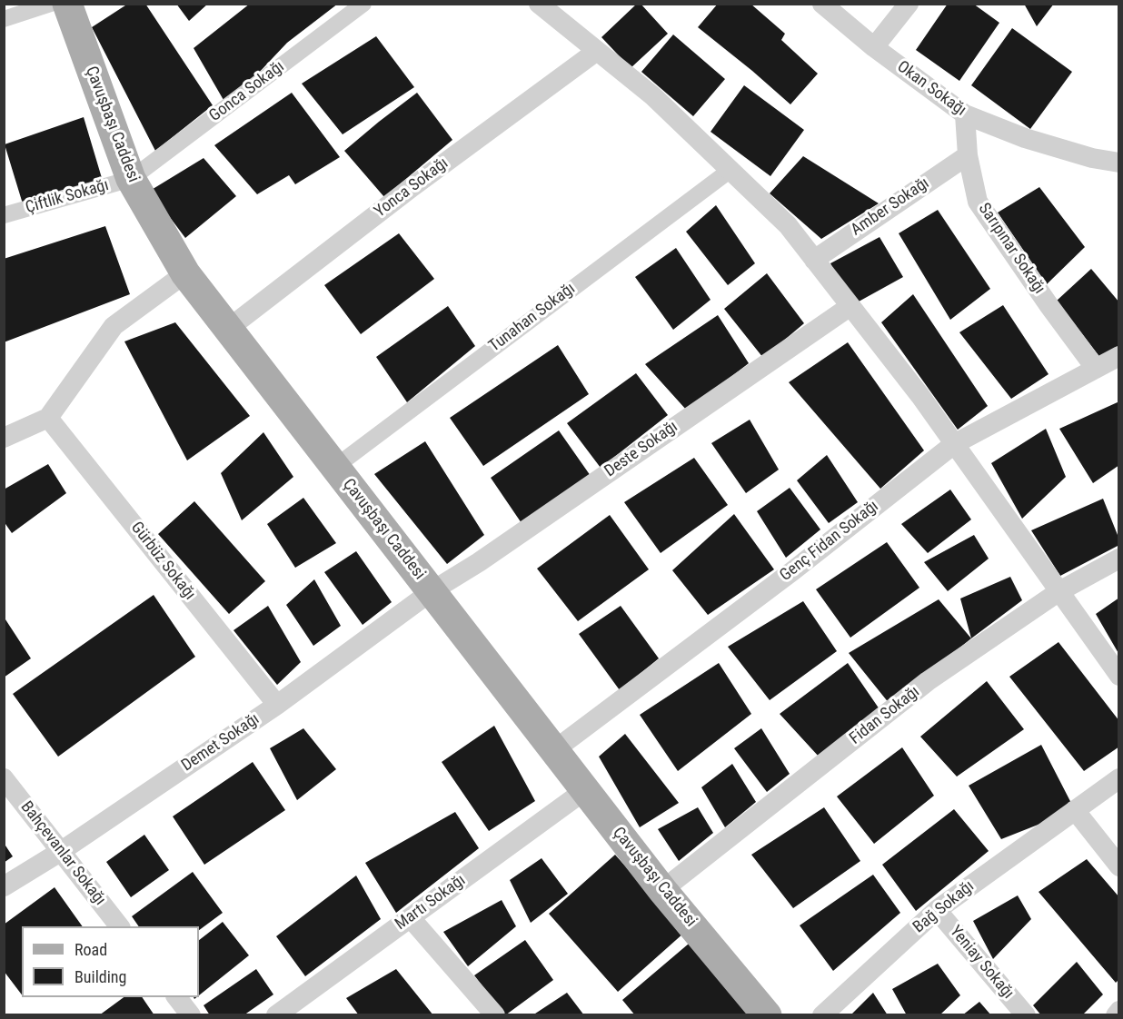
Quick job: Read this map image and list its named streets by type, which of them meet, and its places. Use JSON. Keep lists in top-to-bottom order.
{
  "streets": {
    "main road": ["Çavuşbaşı Caddesi"],
    "street": [
      "Okan Sokağı",
      "Gonca Sokağı",
      "Yonca Sokağı",
      "Çiftlik Sokağı",
      "Amber Sokağı",
      "Sarıpınar Sokağı",
      "Tunahan Sokağı",
      "Deste Sokağı",
      "Genç Fidan Sokağı",
      "Gürbüz Sokağı",
      "Fidan Sokağı",
      "Demet Sokağı",
      "Bahçevanlar Sokağı",
      "Martı Sokağı",
      "Bağ Sokağı",
      "Yeniay Sokağı"
    ]
  },
  "crossings": [
    ["Okan Sokağı", "Sarıpınar Sokağı"],
    ["Gonca Sokağı", "Çavuşbaşı Caddesi"],
    ["Gonca Sokağı", "Çiftlik Sokağı"],
    ["Çavuşbaşı Caddesi", "Yonca Sokağı"],
    ["Çavuşbaşı Caddesi", "Çiftlik Sokağı"],
    ["Çavuşbaşı Caddesi", "Tunahan Sokağı"],
    ["Çavuşbaşı Caddesi", "Deste Sokağı"],
    ["Çavuşbaşı Caddesi", "Genç Fidan Sokağı"],
    ["Çavuşbaşı Caddesi", "Fidan Sokağı"],
    ["Çavuşbaşı Caddesi", "Demet Sokağı"],
    ["Çavuşbaşı Caddesi", "Martı Sokağı"],
    ["Amber Sokağı", "Sarıpınar Sokağı"],
    ["Sarıpınar Sokağı", "Genç Fidan Sokağı"],
    ["Deste Sokağı", "Demet Sokağı"],
    ["Gürbüz Sokağı", "Demet Sokağı"],
    ["Demet Sokağı", "Bahçevanlar Sokağı"],
    ["Bağ Sokağı", "Yeniay Sokağı"]
  ],
  "legend": ["Road", "Building"]
}
